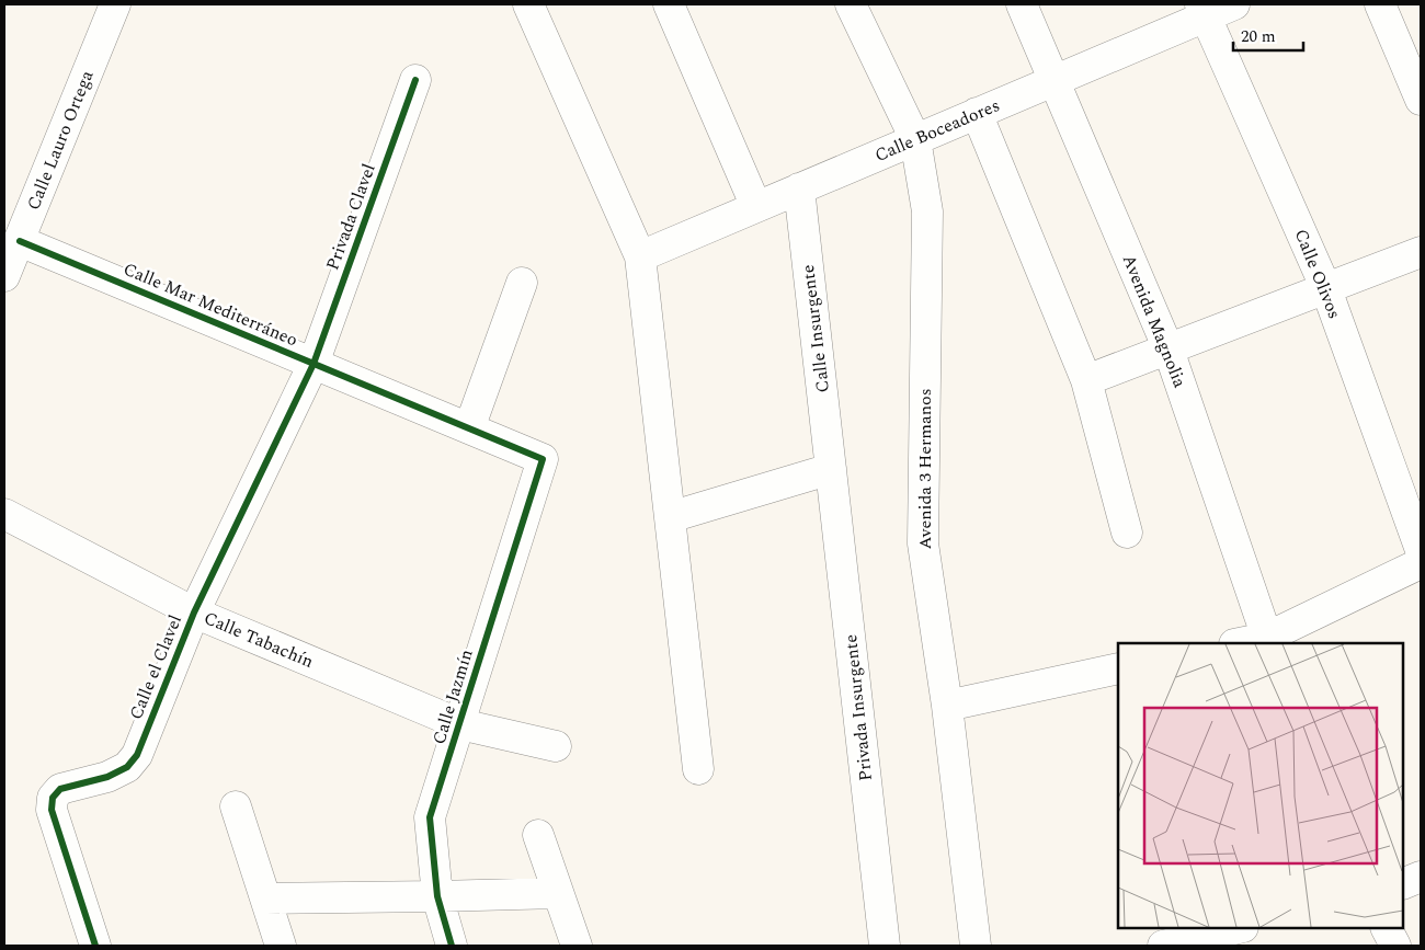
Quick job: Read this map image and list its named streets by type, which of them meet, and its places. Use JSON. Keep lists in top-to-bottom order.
{
  "streets": {
    "street": [
      "Calle Boceadores",
      "Calle Lauro Ortega",
      "Privada Clavel",
      "Calle Olivos",
      "Calle Mar Mediterráneo",
      "Avenida Magnolia",
      "Calle Insurgente",
      "Avenida 3 Hermanos",
      "Calle Tabachín",
      "Calle el Clavel",
      "Calle Jazmín",
      "Privada Insurgente"
    ]
  },
  "crossings": [
    ["Calle Boceadores", "Calle Olivos"],
    ["Calle Boceadores", "Avenida Magnolia"],
    ["Calle Boceadores", "Calle Insurgente"],
    ["Calle Boceadores", "Avenida 3 Hermanos"],
    ["Calle Lauro Ortega", "Calle Mar Mediterráneo"],
    ["Privada Clavel", "Calle Mar Mediterráneo"],
    ["Privada Clavel", "Calle el Clavel"],
    ["Calle Mar Mediterráneo", "Calle el Clavel"],
    ["Calle Mar Mediterráneo", "Calle Jazmín"],
    ["Calle Insurgente", "Privada Insurgente"],
    ["Calle Tabachín", "Calle el Clavel"],
    ["Calle Tabachín", "Calle Jazmín"]
  ],
  "scale_bar": "20 m"
}
